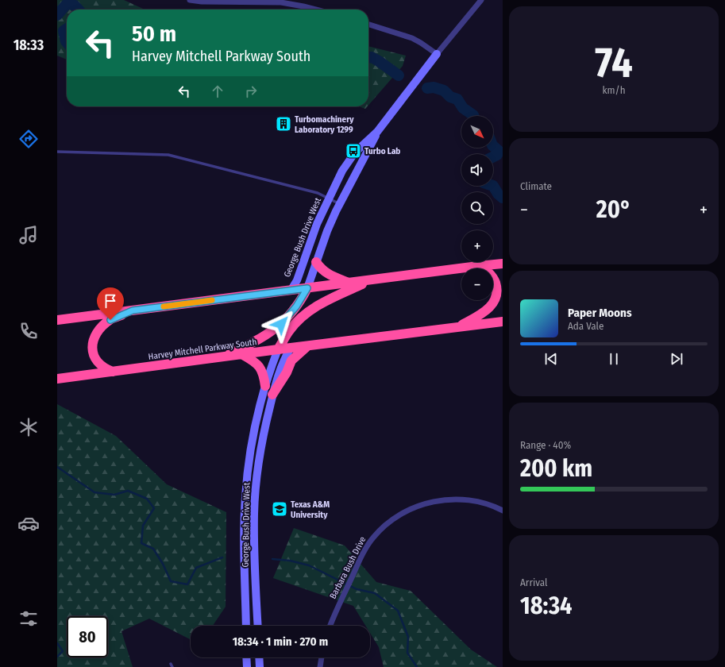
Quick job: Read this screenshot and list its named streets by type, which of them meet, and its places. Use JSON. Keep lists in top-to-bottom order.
{
  "streets": {
    "highway": ["Harvey Mitchell Parkway South"],
    "main road": ["George Bush Drive West"],
    "street": ["Barbara Bush Drive"]
  },
  "crossings": [
    ["George Bush Drive West", "Harvey Mitchell Parkway South"]
  ],
  "places": {
    "building": ["Turbomachinery Laboratory 1299"],
    "bus stop": ["Turbo Lab"],
    "school or university": ["Texas A&M University"]
  },
  "north": "bottom right",
  "page": {
    "tabs": "18:33",
    "tile": [
      ["74", "km/h"],
      "Climate",
      ["Range · 40%", "200 km"],
      ["Arrival", "18:34"]
    ],
    "turn": ["50 m", "Harvey Mitchell Parkway South"],
    "map_buttons": ["+", "−"],
    "heat": ["−", "20°", "+"],
    "song": ["Paper Moons", "Ada Vale"],
    "limit": "80",
    "trip": "18:34 · 1 min · 270 m"
  }
}
